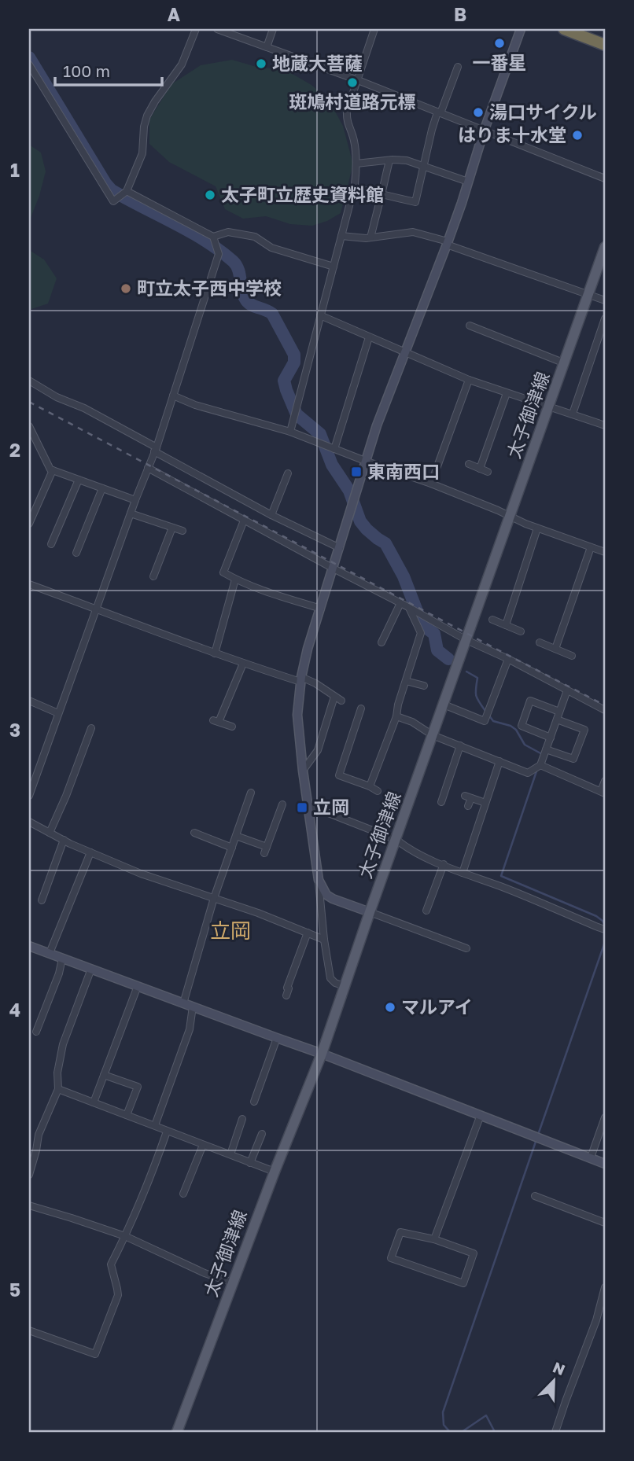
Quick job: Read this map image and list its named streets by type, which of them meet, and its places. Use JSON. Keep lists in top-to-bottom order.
{
  "streets": {
    "main road": ["太子御津線"]
  },
  "districts": ["立岡"],
  "places": {
    "other": [
      "一番星",
      "地蔵大菩薩",
      "斑鳩村道路元標",
      "湯口サイクル",
      "はりま十水堂",
      "太子町立歴史資料館",
      "町立太子西中学校",
      "マルアイ"
    ],
    "transit": ["東南西口", "立岡"]
  },
  "scale_bar": "100 m",
  "north": "top right",
  "grid": {
    "columns": ["A", "B"],
    "rows": [
      "1",
      "2",
      "3",
      "4",
      "5"
    ]
  }
}
